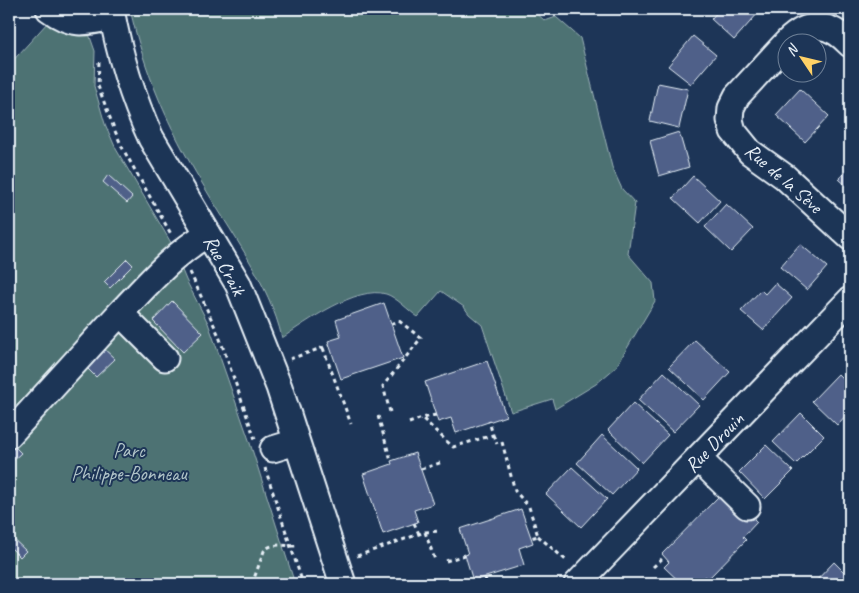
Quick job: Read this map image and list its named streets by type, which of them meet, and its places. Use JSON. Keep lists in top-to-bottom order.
{
  "streets": {
    "street": ["Rue de la Sève", "Rue Craik", "Rue Drouin"]
  },
  "parks": ["Parc Philippe-Bonneau"],
  "north": "top left"
}
